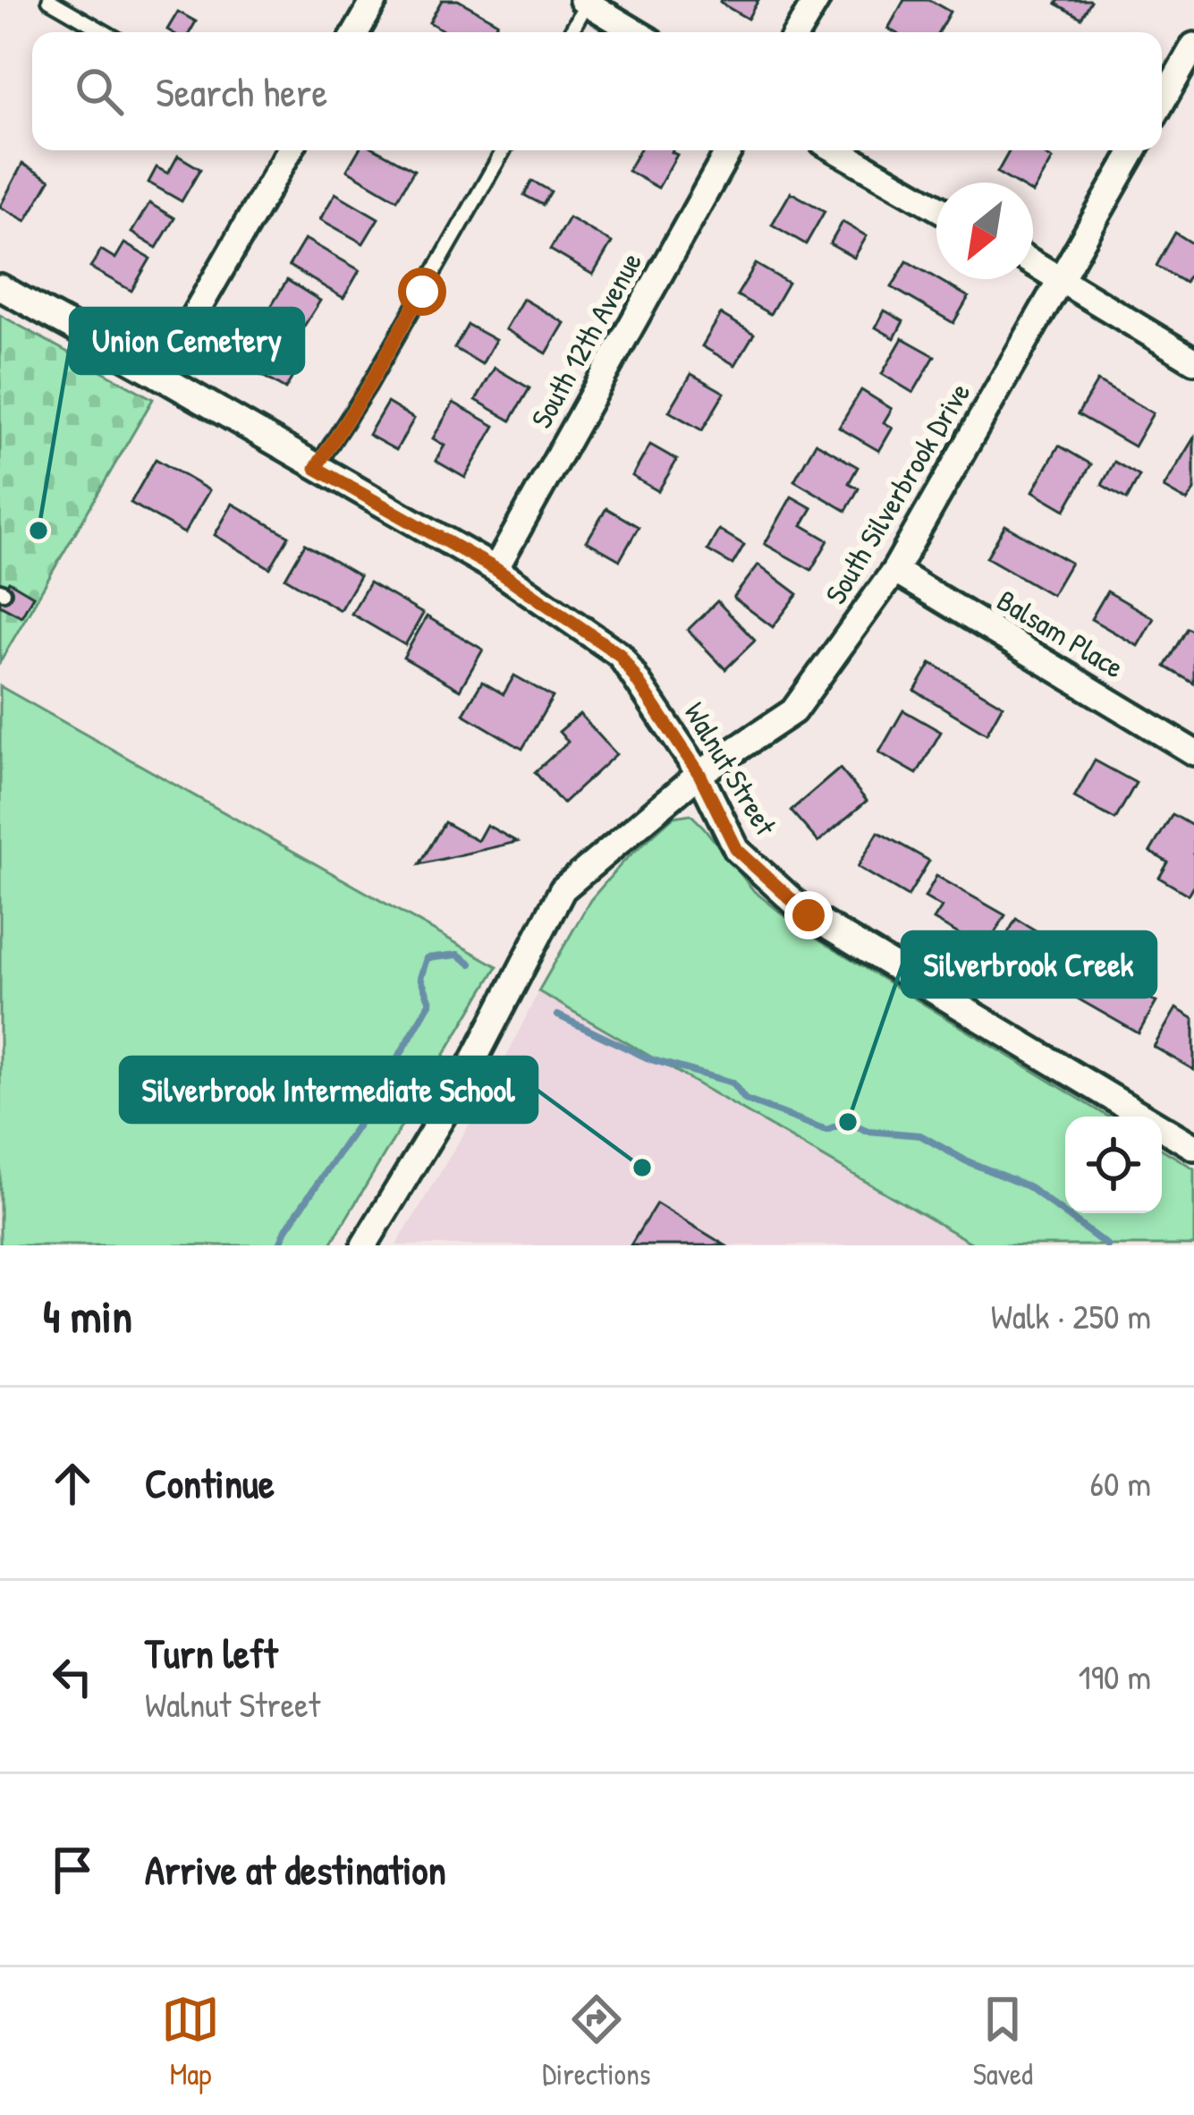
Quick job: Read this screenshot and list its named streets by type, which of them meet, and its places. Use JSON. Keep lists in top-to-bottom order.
{
  "streets": {
    "street": [
      "South 12th Avenue",
      "South Silverbrook Drive",
      "Balsam Place",
      "Walnut Street"
    ]
  },
  "crossings": [
    ["South 12th Avenue", "Walnut Street"],
    ["South Silverbrook Drive", "Balsam Place"],
    ["South Silverbrook Drive", "Walnut Street"]
  ],
  "places": ["Union Cemetery", "Silverbrook Creek", "Silverbrook Intermediate School"],
  "north": "bottom left",
  "page": {
    "search": "Search here",
    "heading": ["4 min", "Walk · 250 m"],
    "list": [
      ["Continue", "60 m"],
      ["Turn left", "Walnut Street", "190 m"],
      "Arrive at destination"
    ],
    "nav": ["Map", "Directions", "Saved"]
  }
}
